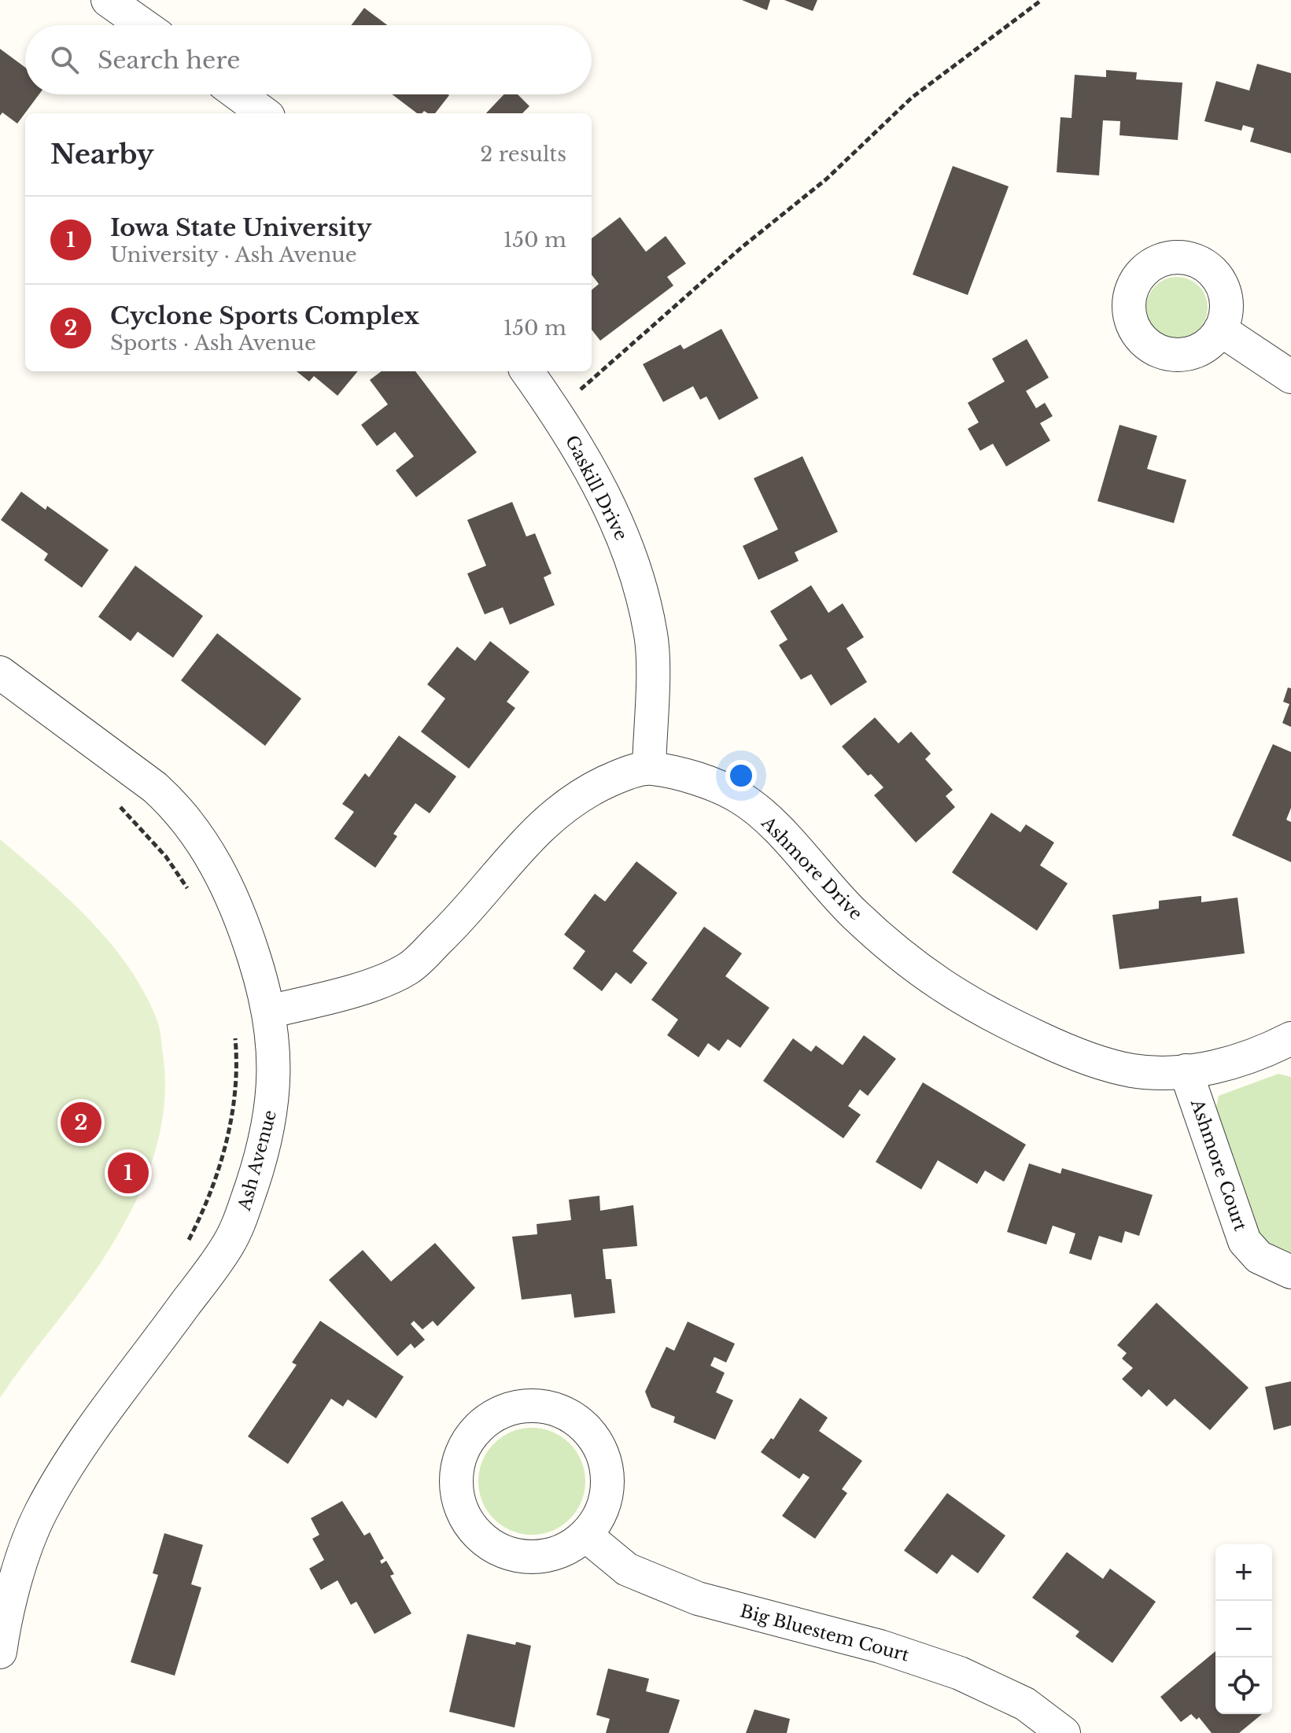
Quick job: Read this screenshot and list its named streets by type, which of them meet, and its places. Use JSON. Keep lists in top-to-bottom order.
{
  "streets": {
    "street": [
      "Gaskill Drive",
      "Ashmore Drive",
      "Ash Avenue",
      "Ashmore Court",
      "Big Bluestem Court"
    ]
  },
  "crossings": [
    ["Gaskill Drive", "Ashmore Drive"],
    ["Ashmore Drive", "Ash Avenue"],
    ["Ashmore Drive", "Ashmore Court"]
  ],
  "page": {
    "search": "Search here",
    "heading": ["Nearby", "2 results"],
    "list": [
      {
        "mark": "1",
        "name": "Iowa State University",
        "note": "University · Ash Avenue",
        "value": "150 m"
      },
      {
        "mark": "2",
        "name": "Cyclone Sports Complex",
        "note": "Sports · Ash Avenue",
        "value": "150 m"
      }
    ],
    "pins": ["2", "1"],
    "map_buttons": ["+", "−"]
  }
}
